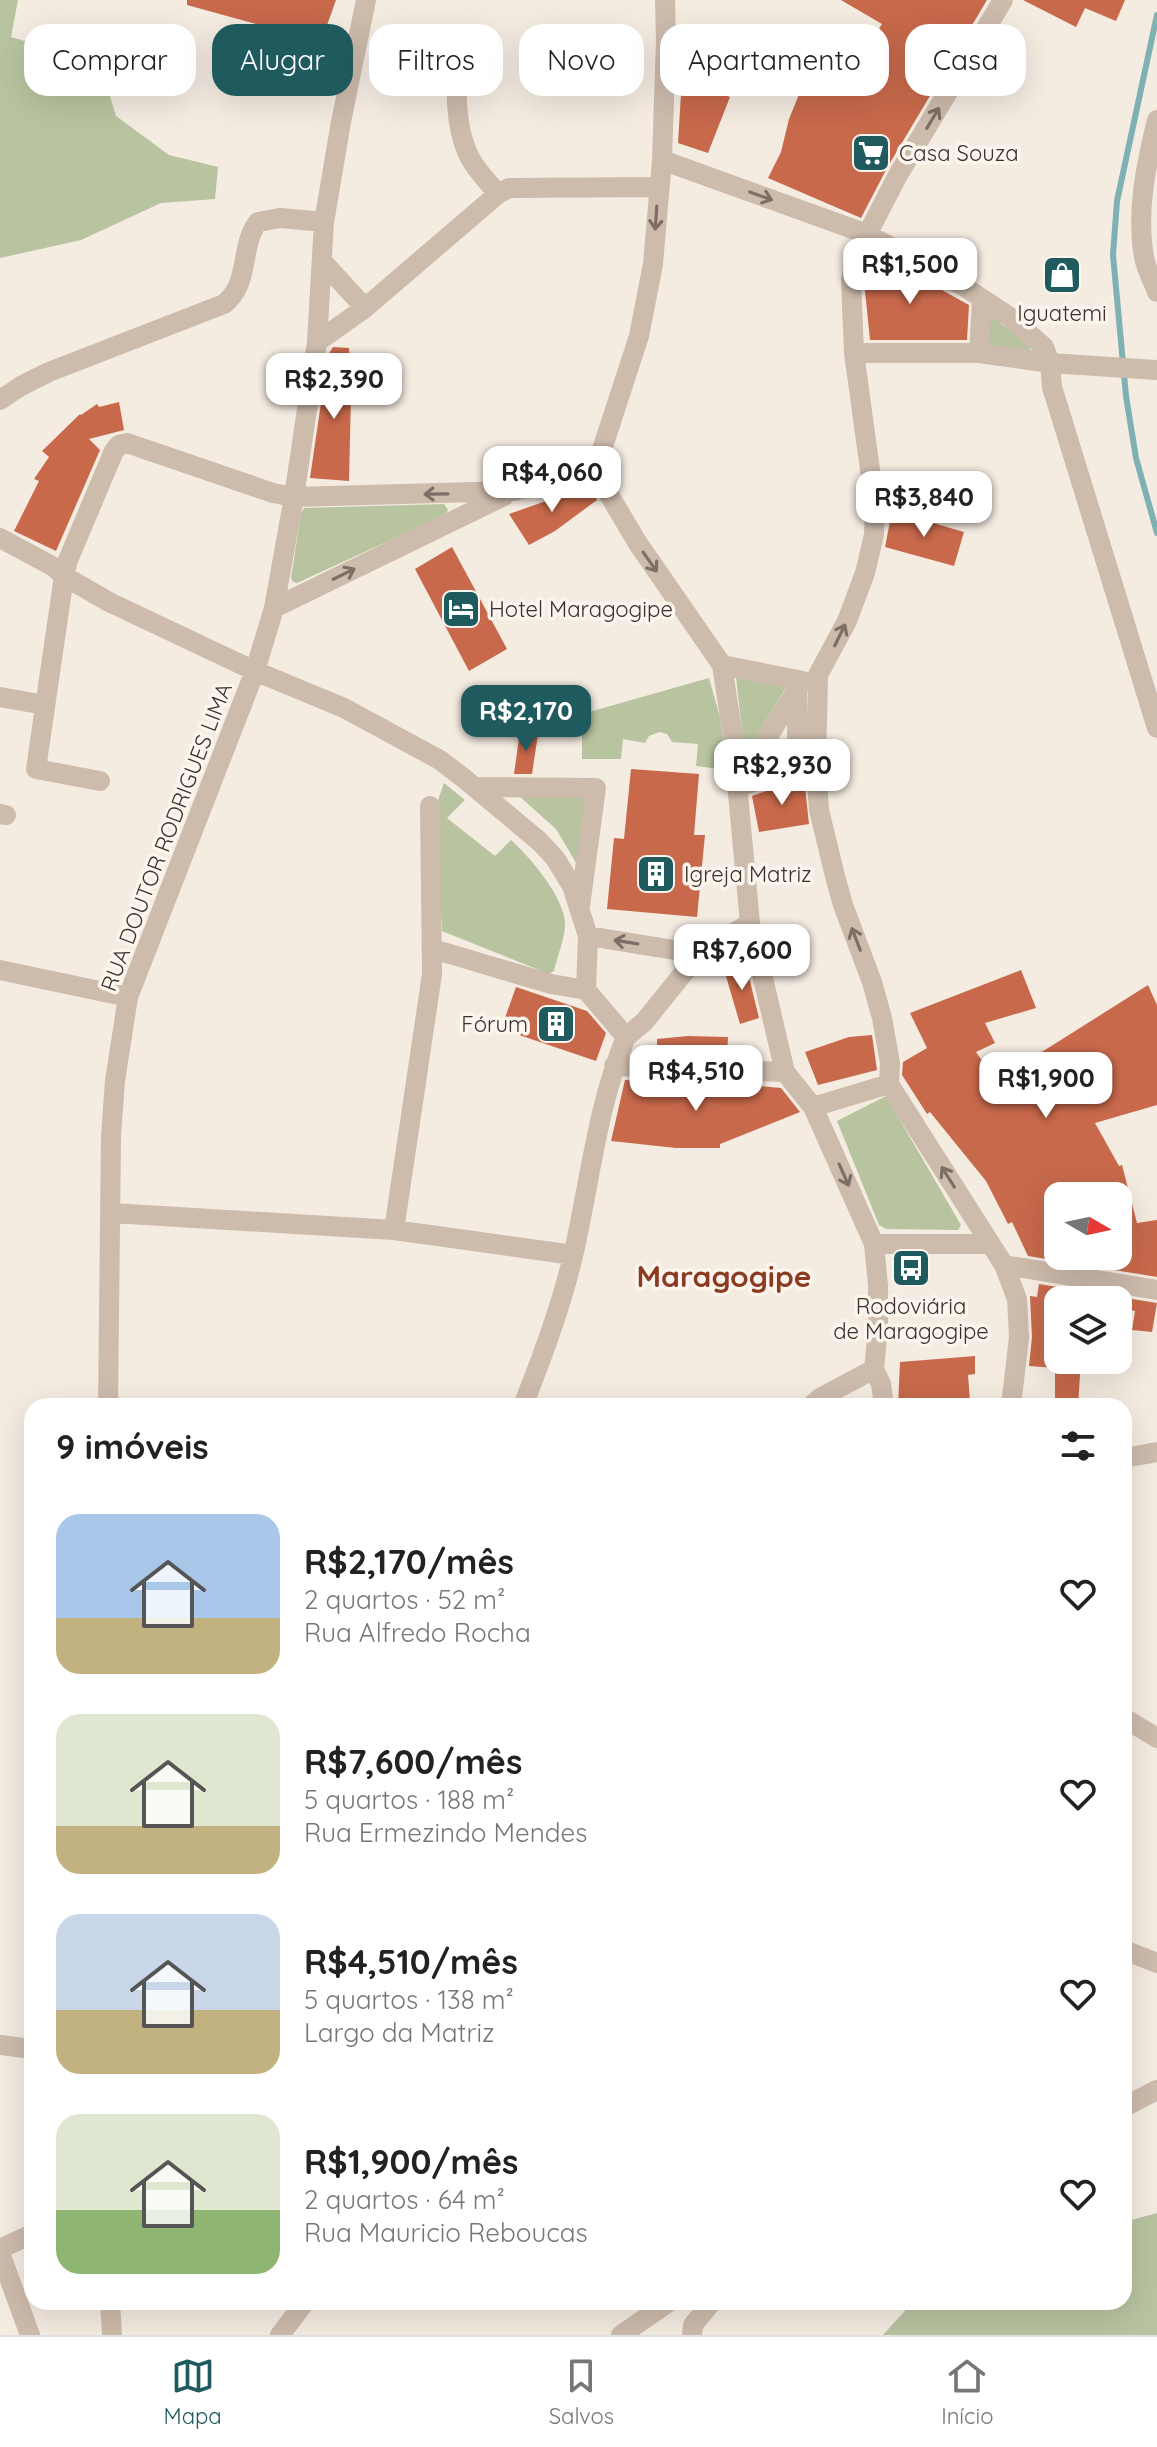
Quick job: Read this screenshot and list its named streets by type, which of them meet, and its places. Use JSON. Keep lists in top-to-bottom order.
{
  "streets": {
    "street": ["RUA DOUTOR RODRIGUES LIMA"]
  },
  "districts": ["Maragogipe"],
  "places": {
    "supermarket": ["Casa Souza"],
    "shop": ["Iguatemi"],
    "hotel": ["Hotel Maragogipe"],
    "building": ["Igreja Matriz", "Fórum"],
    "bus stop": ["Rodoviária de Maragogipe"]
  },
  "north": "right",
  "page": {
    "chip": [
      "Comprar",
      "Alugar",
      "Filtros",
      "Novo",
      "Apartamento",
      "Casa"
    ],
    "price": [
      "R$1,500",
      "R$2,390",
      "R$4,060",
      "R$3,840",
      "R$2,170",
      "R$2,930",
      "R$7,600",
      "R$4,510",
      "R$1,900"
    ],
    "heading": "9 imóveis",
    "list": [
      {
        "name": "R$2,170/mês",
        "note": "2 quartos · 52 m² · Rua Alfredo Rocha"
      },
      {
        "name": "R$7,600/mês",
        "note": "5 quartos · 188 m² · Rua Ermezindo Mendes"
      },
      {
        "name": "R$4,510/mês",
        "note": "5 quartos · 138 m² · Largo da Matriz"
      },
      {
        "name": "R$1,900/mês",
        "note": "2 quartos · 64 m² · Rua Mauricio Reboucas"
      }
    ],
    "tabs": ["Mapa", "Salvos", "Início"]
  }
}
